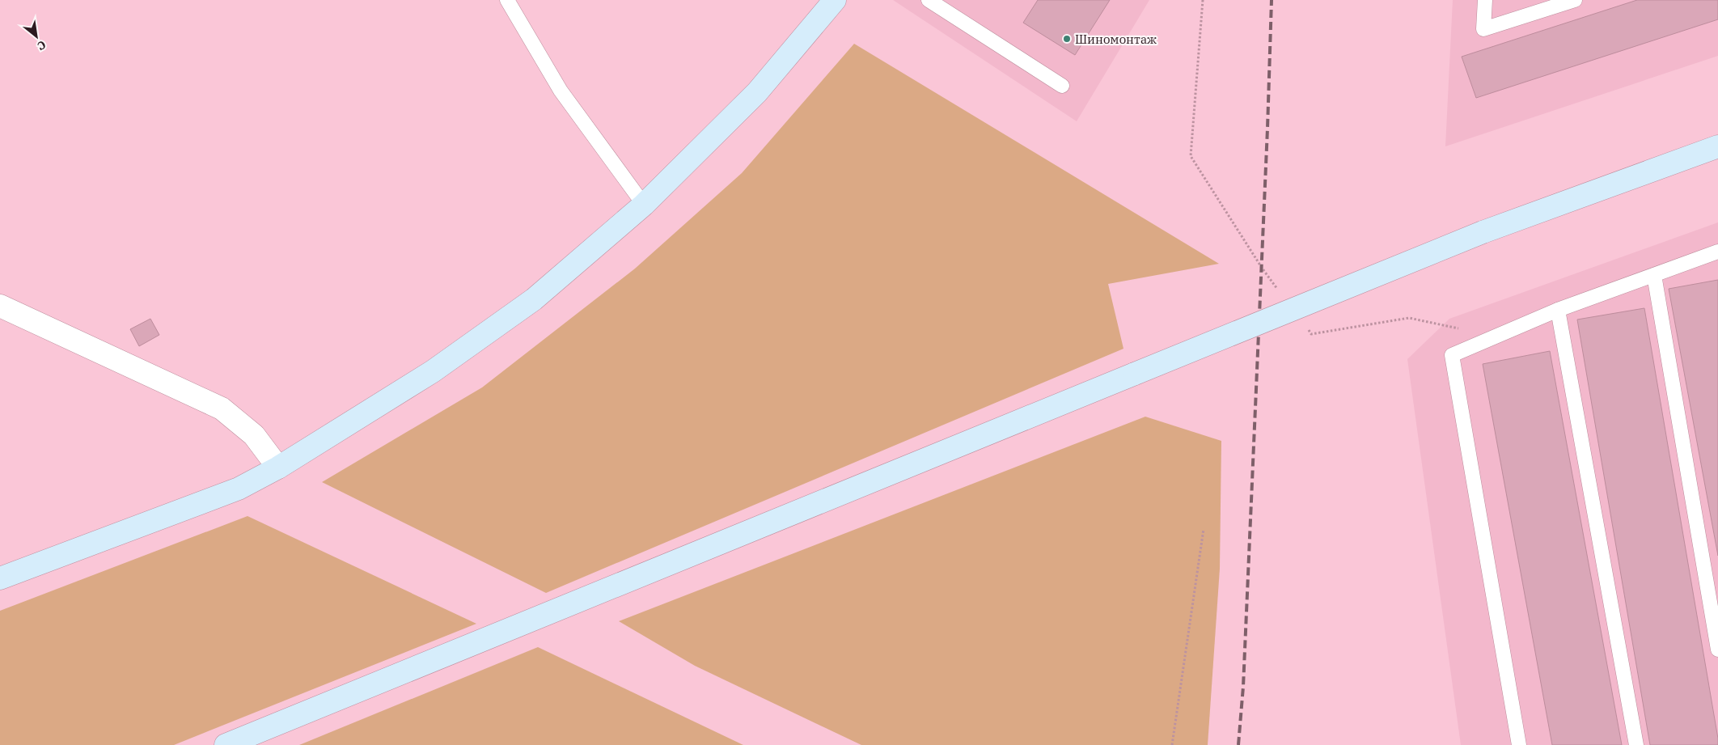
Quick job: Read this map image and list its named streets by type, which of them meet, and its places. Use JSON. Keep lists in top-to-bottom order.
{
  "places": ["Шиномонтаж"],
  "north": "bottom right"
}
